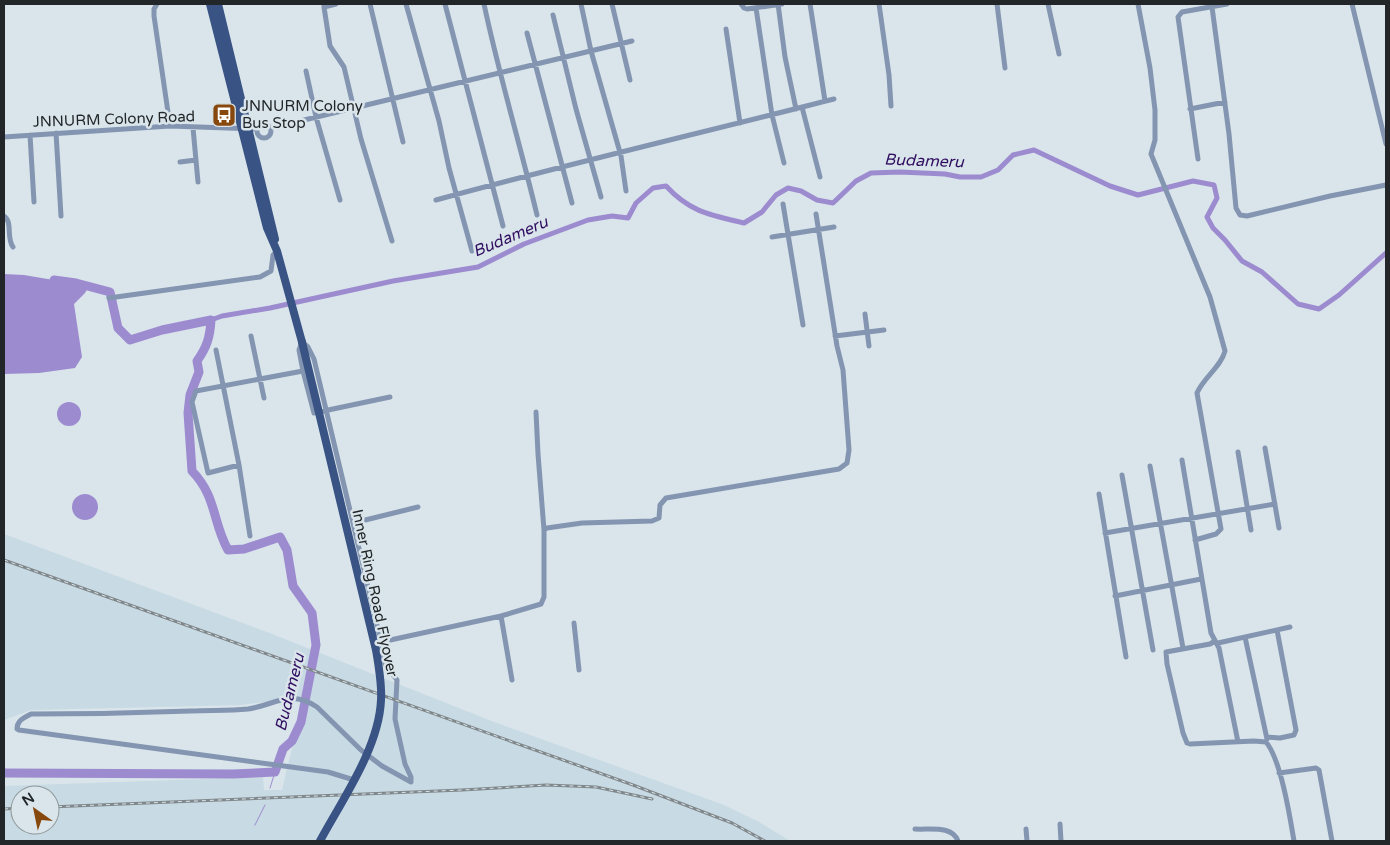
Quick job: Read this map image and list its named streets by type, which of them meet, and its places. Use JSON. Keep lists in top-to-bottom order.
{
  "streets": {
    "main road": ["Inner Ring Road Flyover"],
    "street": ["JNNURM Colony Road"]
  },
  "crossings": [
    ["JNNURM Colony Road", "Inner Ring Road Flyover"]
  ],
  "water": ["Budameru"],
  "places": {
    "bus stop": ["JNNURM Colony Bus Stop"]
  },
  "north": "top left"
}
